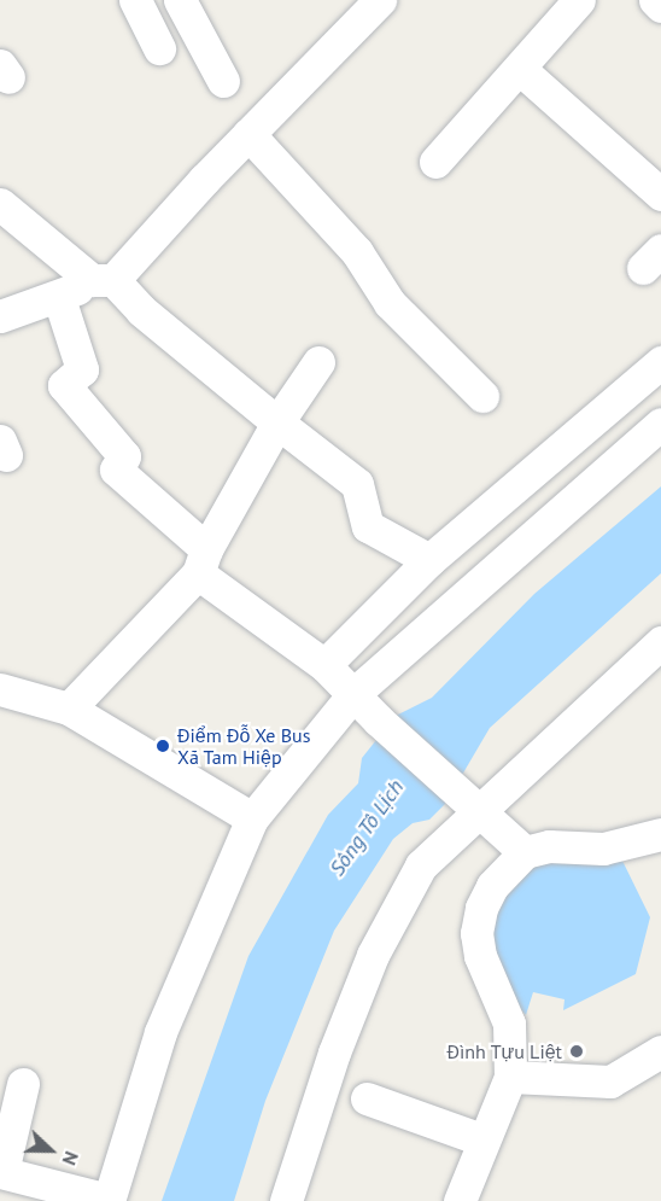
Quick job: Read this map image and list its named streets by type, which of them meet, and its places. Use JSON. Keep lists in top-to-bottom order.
{
  "water": ["Sông Tô Lịch"],
  "places": ["Điểm Đỗ Xe Bus Xã Tam Hiệp", "Đình Tựu Liệt"],
  "north": "right"
}
